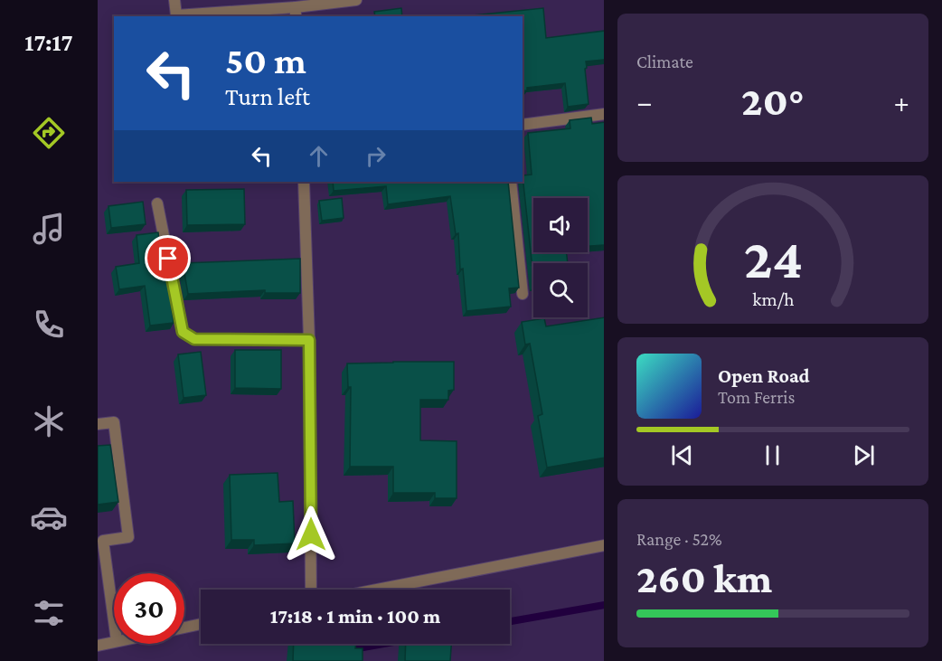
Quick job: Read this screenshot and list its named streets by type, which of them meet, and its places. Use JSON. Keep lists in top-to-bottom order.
{
  "page": {
    "tabs": "17:17",
    "tile": [
      "Climate",
      ["Range · 52%", "260 km"]
    ],
    "turn": ["50 m", "Turn left"],
    "heat": ["−", "20°", "+"],
    "song": ["Open Road", "Tom Ferris"],
    "limit": "30",
    "trip": "17:18 · 1 min · 100 m",
    "gauge": ["24", "km/h"]
  }
}
